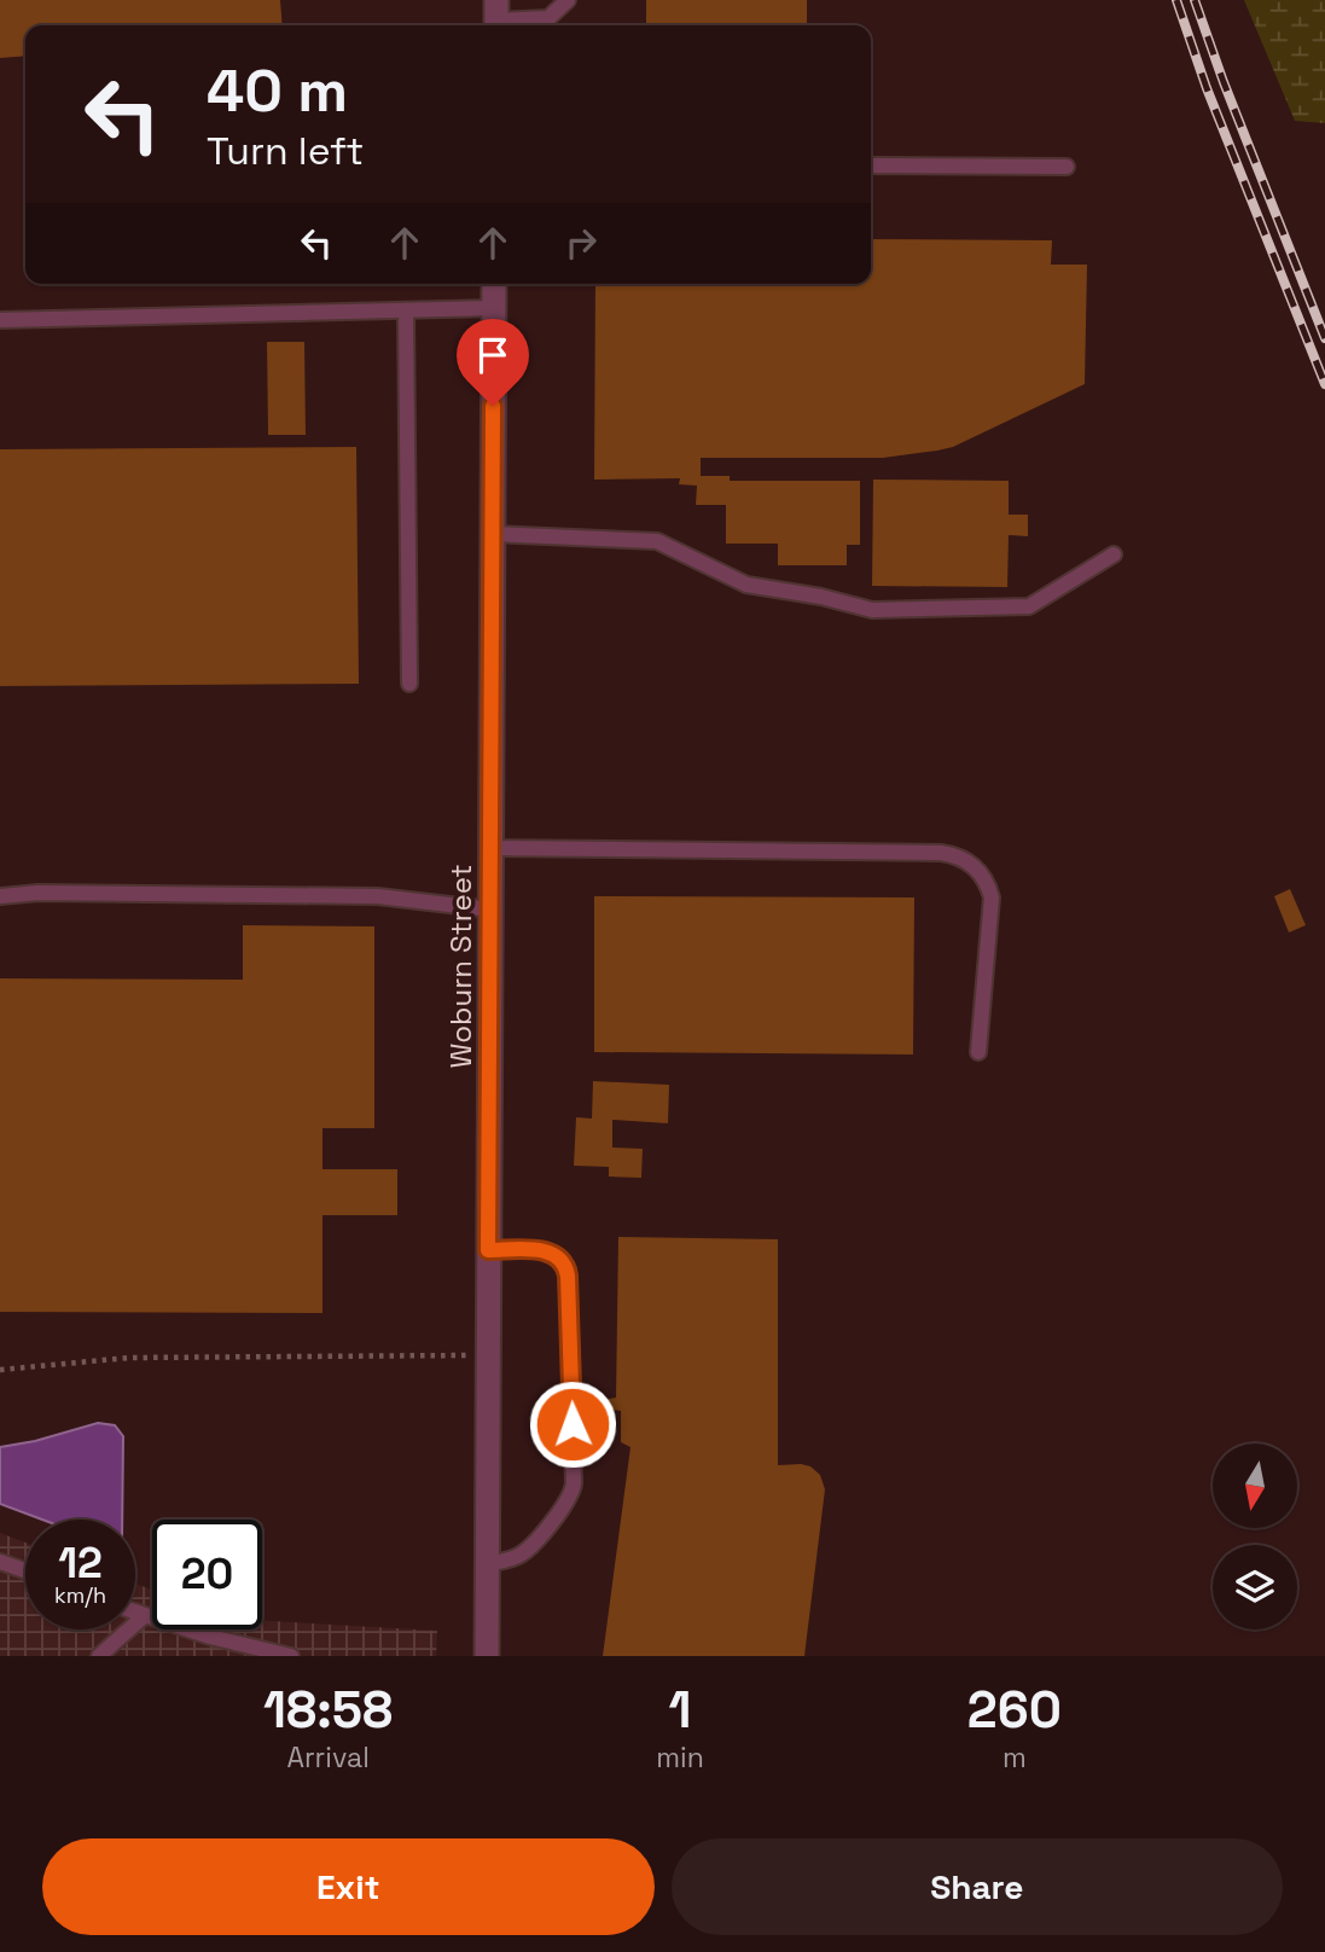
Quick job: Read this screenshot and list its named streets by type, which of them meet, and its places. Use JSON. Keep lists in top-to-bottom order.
{
  "streets": {
    "street": ["Woburn Street"]
  },
  "north": "bottom",
  "page": {
    "turn": ["40 m", "Turn left"],
    "speed": "12 km/h",
    "limit": "20",
    "eta": [
      "18:58",
      "Arrival",
      "1",
      "min",
      "260",
      "m"
    ],
    "buttons": ["Exit", "Share"]
  }
}
